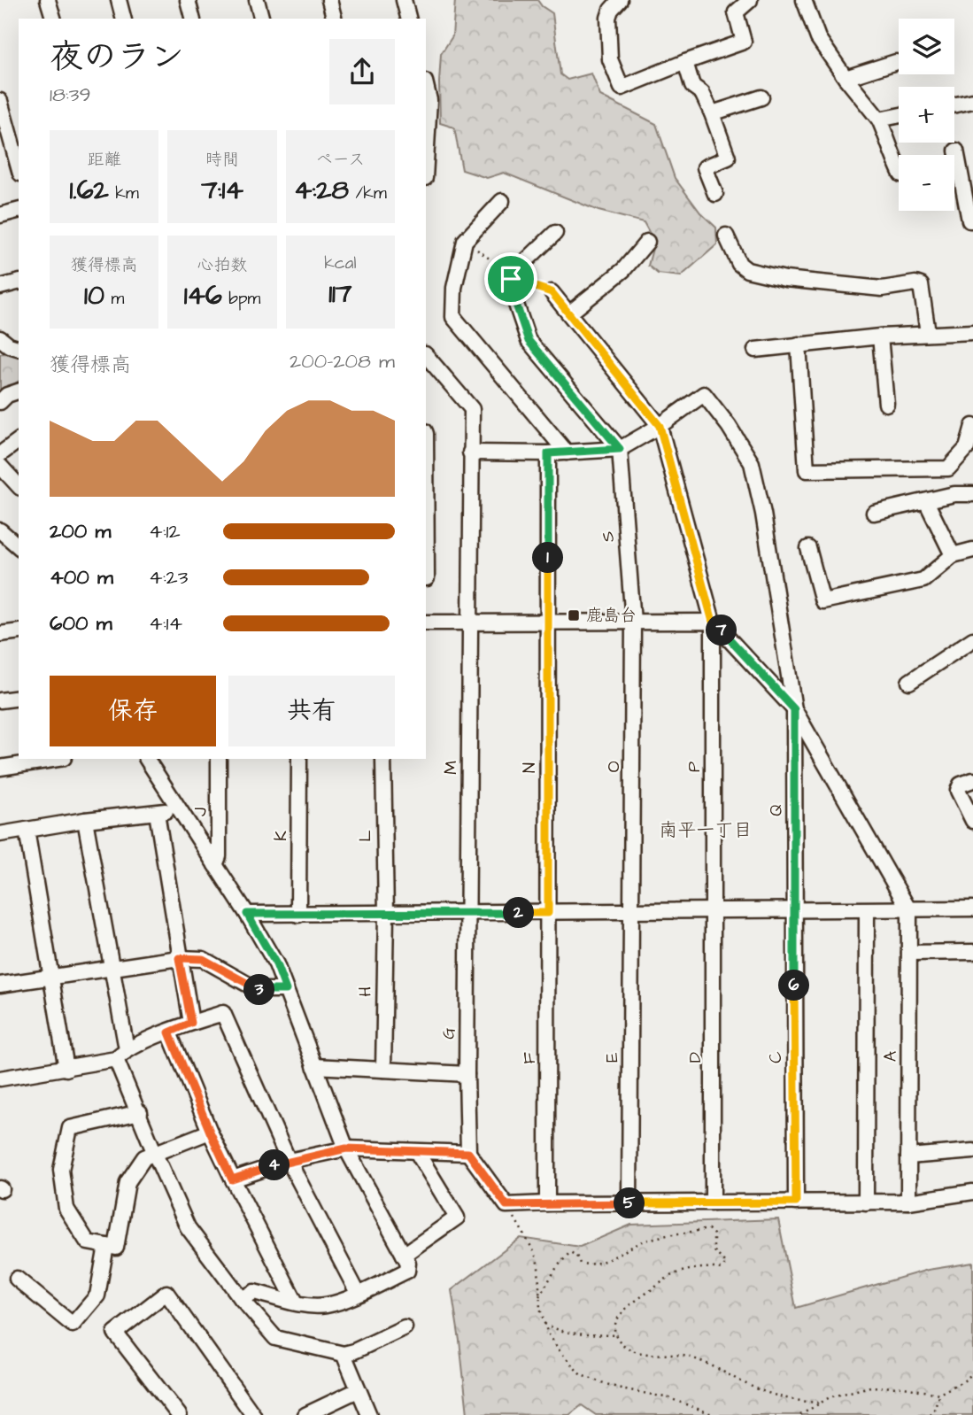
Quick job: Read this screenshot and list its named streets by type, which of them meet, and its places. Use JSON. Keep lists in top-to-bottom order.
{
  "streets": {
    "street": [
      "S",
      "O",
      "P",
      "M",
      "N",
      "Q",
      "J",
      "K",
      "L",
      "H",
      "G",
      "A",
      "E",
      "D",
      "C",
      "F"
    ]
  },
  "crossings": [
    ["S", "O"],
    ["O", "E"],
    ["P", "D"],
    ["M", "G"],
    ["N", "F"],
    ["Q", "C"],
    ["L", "H"]
  ],
  "districts": ["南平一丁目"],
  "places": {
    "transit": ["鹿島台"]
  },
  "page": {
    "map_buttons": ["+", "−"],
    "heading": ["夜のラン", "18:39"],
    "stats": [
      ["距離", "1.62 km"],
      ["時間", "7:14"],
      ["ペース", "4:28 /km"],
      ["獲得標高", "10 m"],
      ["心拍数", "146 bpm"],
      ["kcal", "117"]
    ],
    "chart": ["獲得標高", "200–208 m"],
    "list": [
      {
        "name": "200 m",
        "note": "4:12"
      },
      {
        "name": "400 m",
        "note": "4:23"
      },
      {
        "name": "600 m",
        "note": "4:14"
      }
    ],
    "pins": [
      "1",
      "7",
      "2",
      "6",
      "3",
      "4",
      "5"
    ],
    "buttons": ["保存", "共有"]
  }
}
